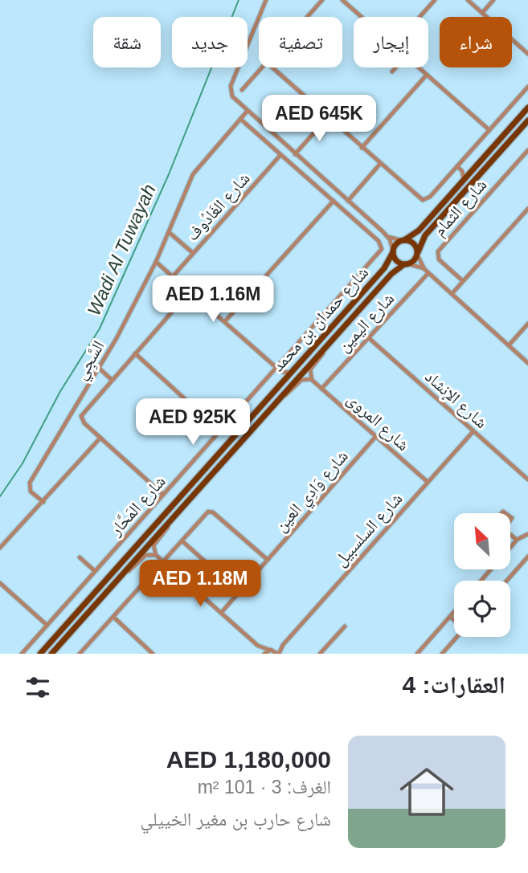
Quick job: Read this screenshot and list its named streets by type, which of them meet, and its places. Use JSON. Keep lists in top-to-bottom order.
{
  "streets": {
    "main road": ["شارع حمدان بن محمد"],
    "street": [
      "شارع الغَادُوف",
      "شارع الثمام",
      "شارع اليمين",
      "السَّجِي",
      "شارع الإنشاد",
      "شارع المروى",
      "شارع وَادِي العين",
      "شارع المَحَّار",
      "شارع السلسبيل"
    ]
  },
  "crossings": [
    ["شارع الغَادُوف", "شارع المَحَّار"],
    ["شارع اليمين", "شارع الإنشاد"],
    ["شارع اليمين", "شارع المروى"],
    ["السَّجِي", "شارع المَحَّار"],
    ["شارع الإنشاد", "شارع السلسبيل"],
    ["شارع المروى", "شارع وَادِي العين"],
    ["شارع المروى", "شارع السلسبيل"]
  ],
  "water": ["Wadi Al Tuwayah"],
  "north": "top left",
  "page": {
    "chip": [
      "شراء",
      "إيجار",
      "تصفية",
      "جديد",
      "شقة"
    ],
    "price": [
      "AED 645K",
      "AED 1.16M",
      "AED 925K",
      "AED 1.18M"
    ],
    "heading": "العقارات: 4",
    "list": [
      {
        "name": "AED 1,180,000",
        "note": "الغرف: 3 · 101 m² · شارع حارب بن مغير الخييلي"
      }
    ]
  }
}
